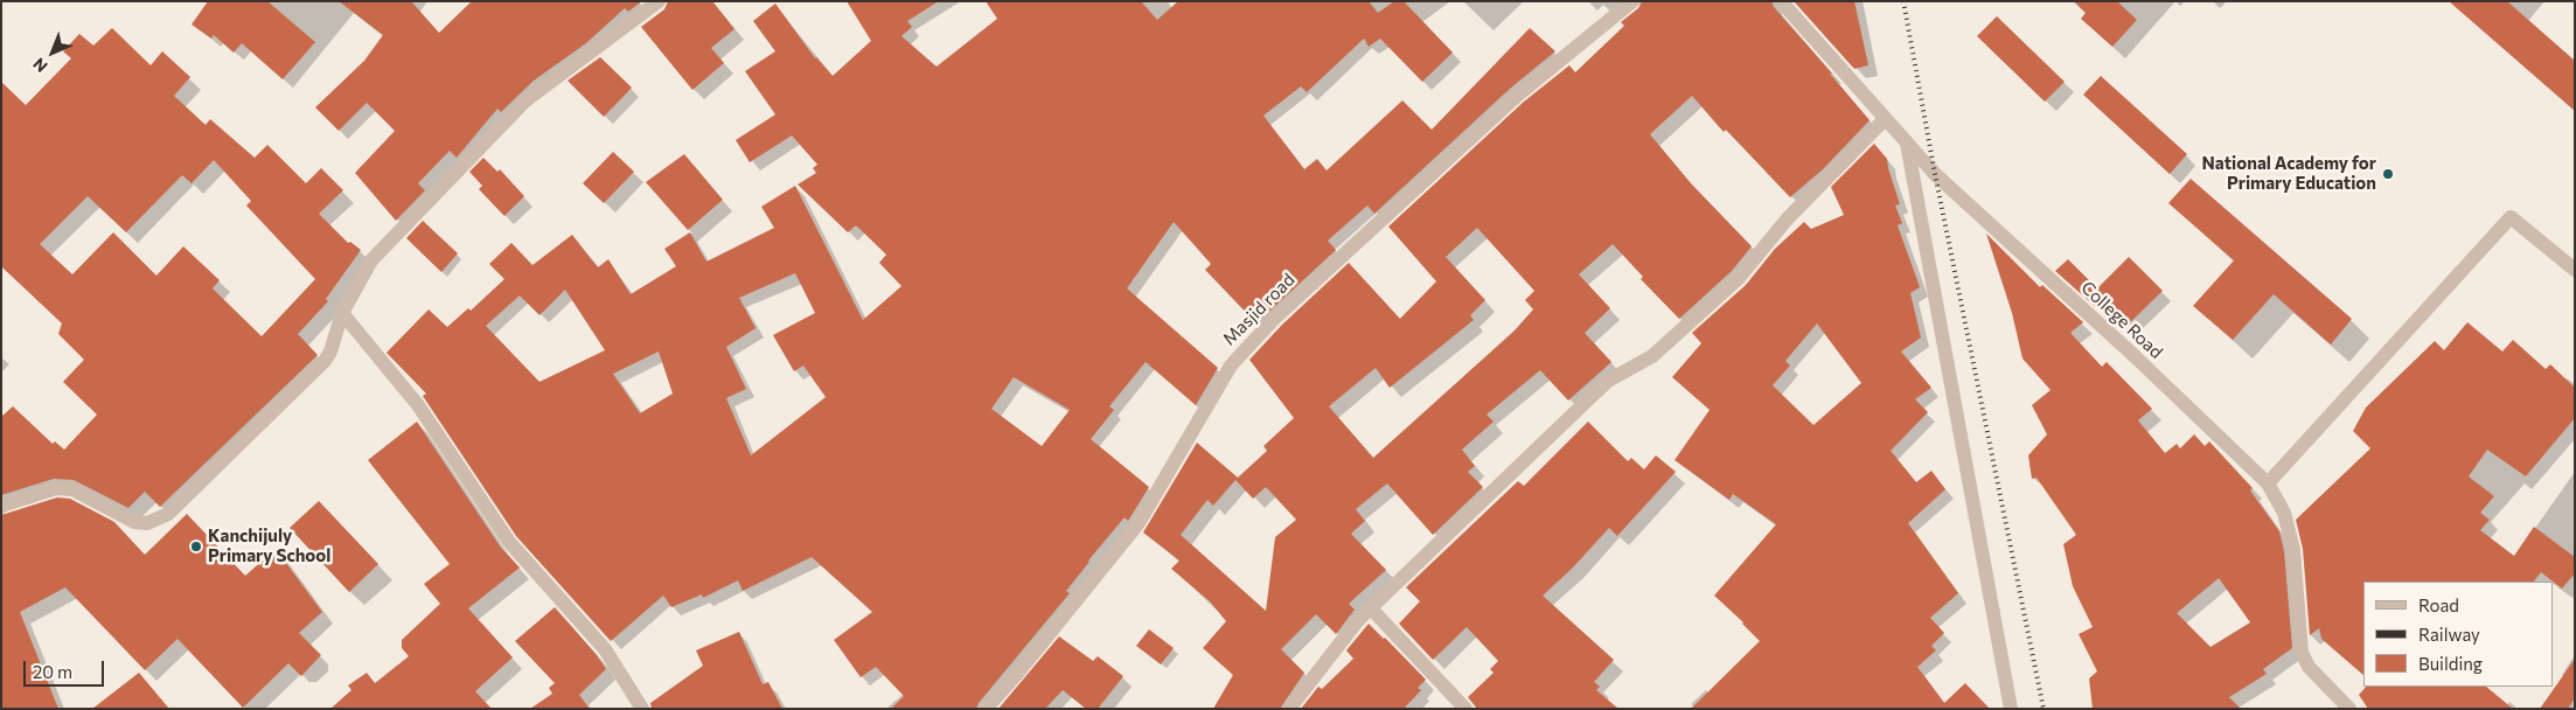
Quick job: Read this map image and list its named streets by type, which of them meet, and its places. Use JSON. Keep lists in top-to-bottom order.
{
  "streets": {
    "street": ["Masjid road", "College Road"]
  },
  "places": ["National Academy for Primary Education", "Kanchijuly Primary School"],
  "legend": ["Road", "Railway", "Building"],
  "scale_bar": "20 m",
  "north": "bottom left"
}
